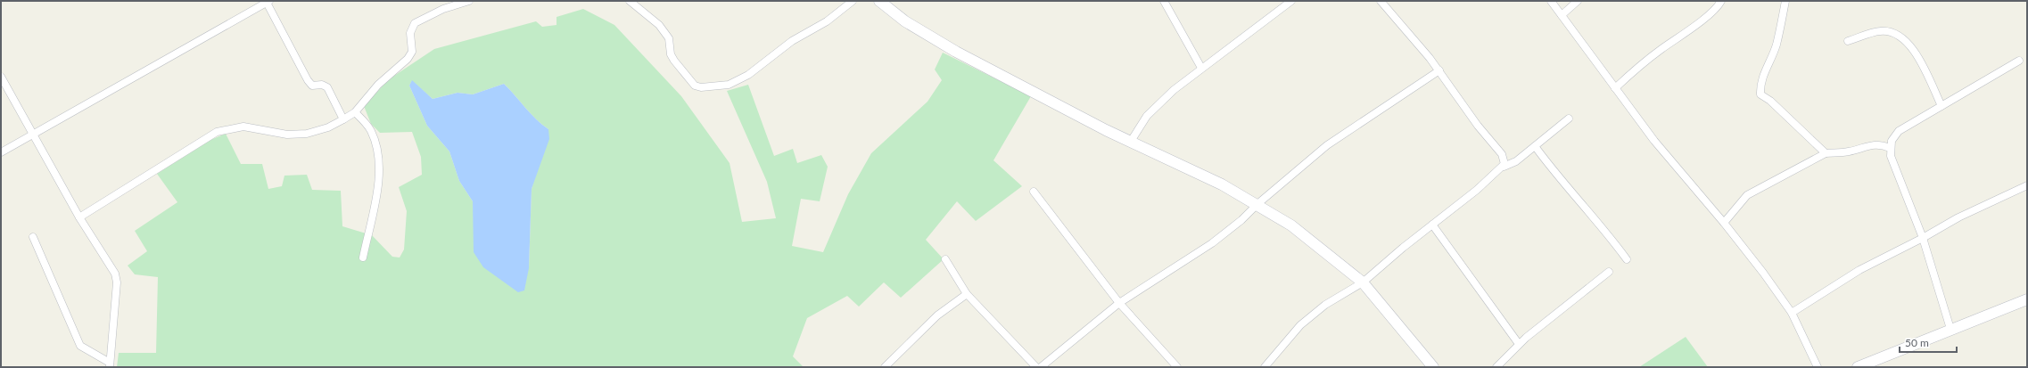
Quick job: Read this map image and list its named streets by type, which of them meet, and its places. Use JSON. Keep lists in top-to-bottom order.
{
  "scale_bar": "50 m"
}
